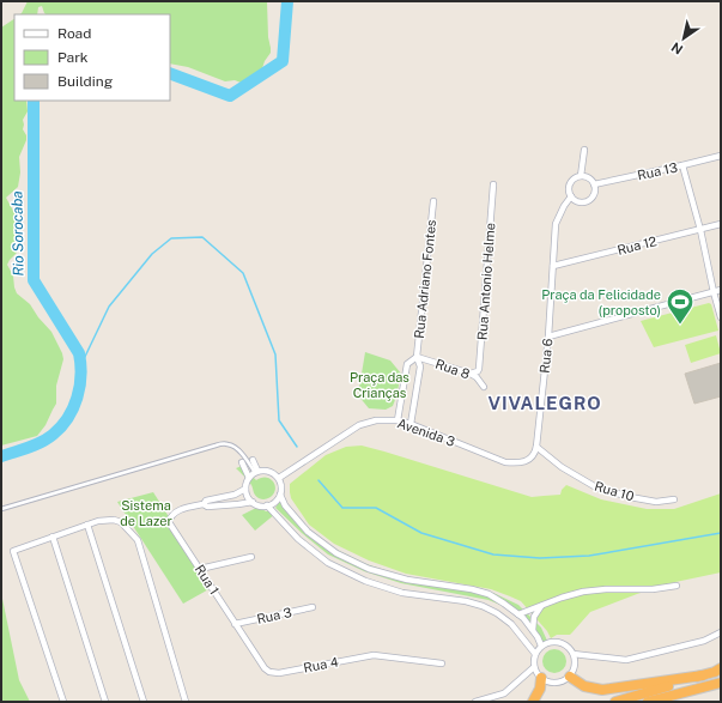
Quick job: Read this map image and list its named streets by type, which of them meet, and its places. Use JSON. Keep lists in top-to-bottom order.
{
  "streets": {
    "street": [
      "Rua 13",
      "Rua 12",
      "Rua Adriano Fontes",
      "Rua Antonio Helme",
      "Rua 6",
      "Rua 8",
      "Avenida 3",
      "Rua 10",
      "Rua 1",
      "Rua 3",
      "Rua 4"
    ]
  },
  "crossings": [
    ["Rua 13", "Rua 6"],
    ["Rua 12", "Rua 6"],
    ["Rua Adriano Fontes", "Rua 8"],
    ["Rua Adriano Fontes", "Avenida 3"],
    ["Rua Antonio Helme", "Rua 8"],
    ["Rua 6", "Avenida 3"],
    ["Rua 6", "Rua 10"],
    ["Rua 1", "Rua 3"],
    ["Rua 1", "Rua 4"]
  ],
  "districts": ["VIVALEGRO"],
  "water": ["Rio Sorocaba"],
  "parks": ["Praça das Crianças", "Sistema de Lazer"],
  "places": {
    "sports": ["Praça da Felicidade (proposto)"]
  },
  "legend": ["Road", "Park", "Building"],
  "north": "bottom left"
}
